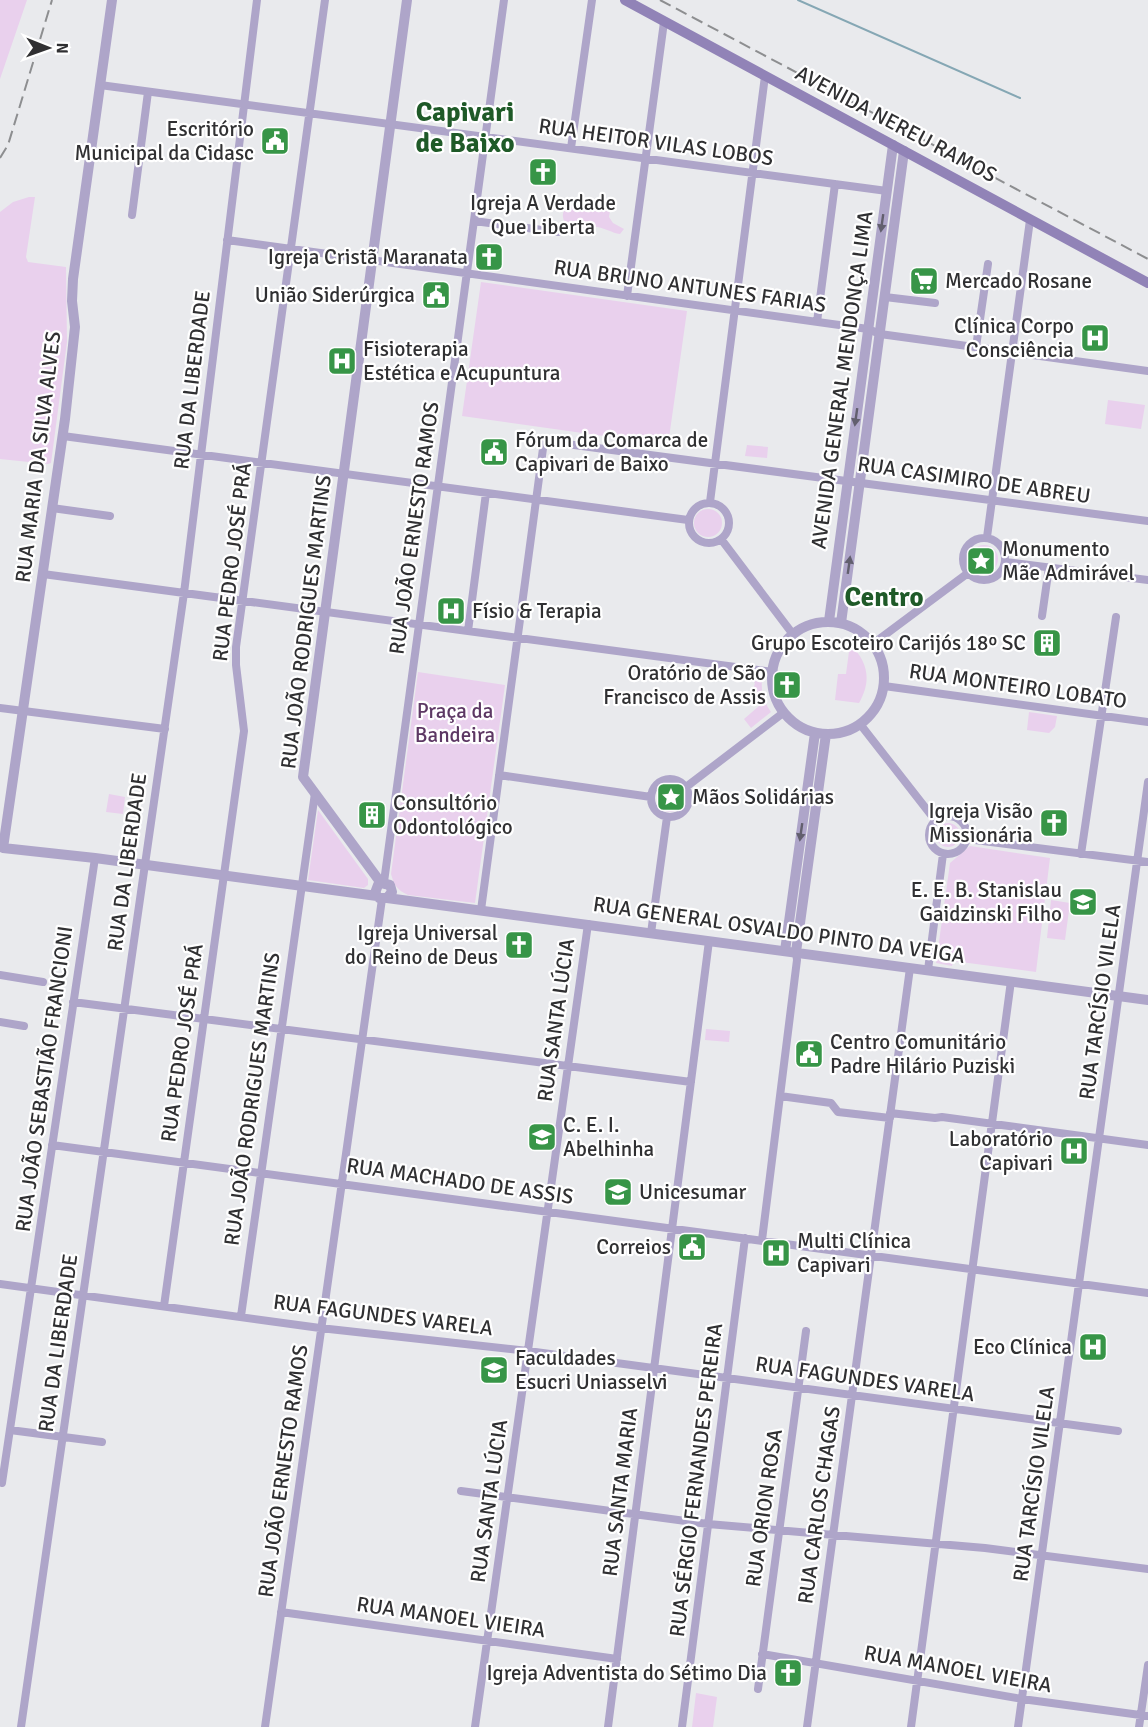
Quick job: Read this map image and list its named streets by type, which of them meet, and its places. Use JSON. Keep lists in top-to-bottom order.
{
  "streets": {
    "main road": ["AVENIDA NEREU RAMOS"],
    "street": [
      "RUA HEITOR VILAS LOBOS",
      "RUA BRUNO ANTUNES FARIAS",
      "RUA DA LIBERDADE",
      "AVENIDA GENERAL MENDONÇA LIMA",
      "RUA MARIA DA SILVA ALVES",
      "RUA CASIMIRO DE ABREU",
      "RUA JOÃO ERNESTO RAMOS",
      "RUA PEDRO JOSÉ PRÁ",
      "RUA JOÃO RODRIGUES MARTINS",
      "RUA MONTEIRO LOBATO",
      "RUA GENERAL OSVALDO PINTO DA VEIGA",
      "RUA TARCÍSIO VILELA",
      "RUA SANTA LÚCIA",
      "RUA JOÃO SEBASTIÃO FRANCIONI",
      "RUA MACHADO DE ASSIS",
      "RUA FAGUNDES VARELA",
      "RUA SÉRGIO FERNANDES PEREIRA",
      "RUA SANTA MARIA",
      "RUA CARLOS CHAGAS",
      "RUA ORION ROSA",
      "RUA MANOEL VIEIRA"
    ]
  },
  "crossings": [
    ["AVENIDA NEREU RAMOS", "AVENIDA GENERAL MENDONÇA LIMA"],
    ["RUA HEITOR VILAS LOBOS", "RUA DA LIBERDADE"],
    ["RUA HEITOR VILAS LOBOS", "AVENIDA GENERAL MENDONÇA LIMA"],
    ["RUA HEITOR VILAS LOBOS", "RUA MARIA DA SILVA ALVES"],
    ["RUA HEITOR VILAS LOBOS", "RUA JOÃO ERNESTO RAMOS"],
    ["RUA HEITOR VILAS LOBOS", "RUA PEDRO JOSÉ PRÁ"],
    ["RUA HEITOR VILAS LOBOS", "RUA JOÃO RODRIGUES MARTINS"],
    ["RUA BRUNO ANTUNES FARIAS", "RUA DA LIBERDADE"],
    ["RUA BRUNO ANTUNES FARIAS", "AVENIDA GENERAL MENDONÇA LIMA"],
    ["RUA BRUNO ANTUNES FARIAS", "RUA JOÃO ERNESTO RAMOS"],
    ["RUA BRUNO ANTUNES FARIAS", "RUA PEDRO JOSÉ PRÁ"],
    ["RUA BRUNO ANTUNES FARIAS", "RUA JOÃO RODRIGUES MARTINS"],
    ["RUA DA LIBERDADE", "RUA GENERAL OSVALDO PINTO DA VEIGA"],
    ["RUA DA LIBERDADE", "RUA MACHADO DE ASSIS"],
    ["RUA DA LIBERDADE", "RUA FAGUNDES VARELA"],
    ["AVENIDA GENERAL MENDONÇA LIMA", "RUA CASIMIRO DE ABREU"],
    ["AVENIDA GENERAL MENDONÇA LIMA", "RUA MONTEIRO LOBATO"],
    ["RUA MARIA DA SILVA ALVES", "RUA GENERAL OSVALDO PINTO DA VEIGA"],
    ["RUA JOÃO ERNESTO RAMOS", "RUA GENERAL OSVALDO PINTO DA VEIGA"],
    ["RUA JOÃO ERNESTO RAMOS", "RUA MACHADO DE ASSIS"],
    ["RUA JOÃO ERNESTO RAMOS", "RUA FAGUNDES VARELA"],
    ["RUA JOÃO ERNESTO RAMOS", "RUA MANOEL VIEIRA"],
    ["RUA PEDRO JOSÉ PRÁ", "RUA GENERAL OSVALDO PINTO DA VEIGA"],
    ["RUA PEDRO JOSÉ PRÁ", "RUA MACHADO DE ASSIS"],
    ["RUA PEDRO JOSÉ PRÁ", "RUA FAGUNDES VARELA"],
    ["RUA JOÃO RODRIGUES MARTINS", "RUA GENERAL OSVALDO PINTO DA VEIGA"],
    ["RUA JOÃO RODRIGUES MARTINS", "RUA MACHADO DE ASSIS"],
    ["RUA JOÃO RODRIGUES MARTINS", "RUA FAGUNDES VARELA"],
    ["RUA GENERAL OSVALDO PINTO DA VEIGA", "RUA TARCÍSIO VILELA"],
    ["RUA GENERAL OSVALDO PINTO DA VEIGA", "RUA SANTA LÚCIA"],
    ["RUA GENERAL OSVALDO PINTO DA VEIGA", "RUA JOÃO SEBASTIÃO FRANCIONI"],
    ["RUA GENERAL OSVALDO PINTO DA VEIGA", "RUA SANTA MARIA"],
    ["RUA GENERAL OSVALDO PINTO DA VEIGA", "RUA CARLOS CHAGAS"],
    ["RUA TARCÍSIO VILELA", "RUA MACHADO DE ASSIS"],
    ["RUA TARCÍSIO VILELA", "RUA FAGUNDES VARELA"],
    ["RUA TARCÍSIO VILELA", "RUA MANOEL VIEIRA"],
    ["RUA SANTA LÚCIA", "RUA MACHADO DE ASSIS"],
    ["RUA SANTA LÚCIA", "RUA FAGUNDES VARELA"],
    ["RUA SANTA LÚCIA", "RUA MANOEL VIEIRA"],
    ["RUA JOÃO SEBASTIÃO FRANCIONI", "RUA MACHADO DE ASSIS"],
    ["RUA JOÃO SEBASTIÃO FRANCIONI", "RUA FAGUNDES VARELA"],
    ["RUA MACHADO DE ASSIS", "RUA SÉRGIO FERNANDES PEREIRA"],
    ["RUA MACHADO DE ASSIS", "RUA SANTA MARIA"],
    ["RUA MACHADO DE ASSIS", "RUA CARLOS CHAGAS"],
    ["RUA FAGUNDES VARELA", "RUA SÉRGIO FERNANDES PEREIRA"],
    ["RUA FAGUNDES VARELA", "RUA SANTA MARIA"],
    ["RUA FAGUNDES VARELA", "RUA CARLOS CHAGAS"],
    ["RUA FAGUNDES VARELA", "RUA ORION ROSA"],
    ["RUA SANTA MARIA", "RUA MANOEL VIEIRA"],
    ["RUA CARLOS CHAGAS", "RUA MANOEL VIEIRA"],
    ["RUA ORION ROSA", "RUA MANOEL VIEIRA"]
  ],
  "districts": ["Capivari de Baixo", "Centro"],
  "parks": ["Praça da Bandeira"],
  "places": {
    "public building": [
      "Escritório Municipal da Cidasc",
      "União Siderúrgica",
      "Fórum da Comarca de Capivari de Baixo",
      "Centro Comunitário Padre Hilário Puziski",
      "Correios"
    ],
    "church": [
      "Igreja A Verdade Que Liberta",
      "Igreja Cristã Maranata",
      "Oratório de São Francisco de Assis",
      "Igreja Visão Missionária",
      "Igreja Universal do Reino de Deus",
      "Igreja Adventista do Sétimo Dia"
    ],
    "supermarket": ["Mercado Rosane"],
    "hospital": [
      "Clínica Corpo Consciência",
      "Fisioterapia Estética e Acupuntura",
      "Físio & Terapia",
      "Laboratório Capivari",
      "Multi Clínica Capivari",
      "Eco Clínica"
    ],
    "place": ["Monumento Mãe Admirável", "Mãos Solidárias"],
    "building": ["Grupo Escoteiro Carijós 18º SC", "Consultório Odontológico"],
    "school or university": [
      "E. E. B. Stanislau Gaidzinski Filho",
      "C. E. I. Abelhinha",
      "Unicesumar",
      "Faculdades Esucri Uniasselvi"
    ]
  },
  "north": "right"
}
